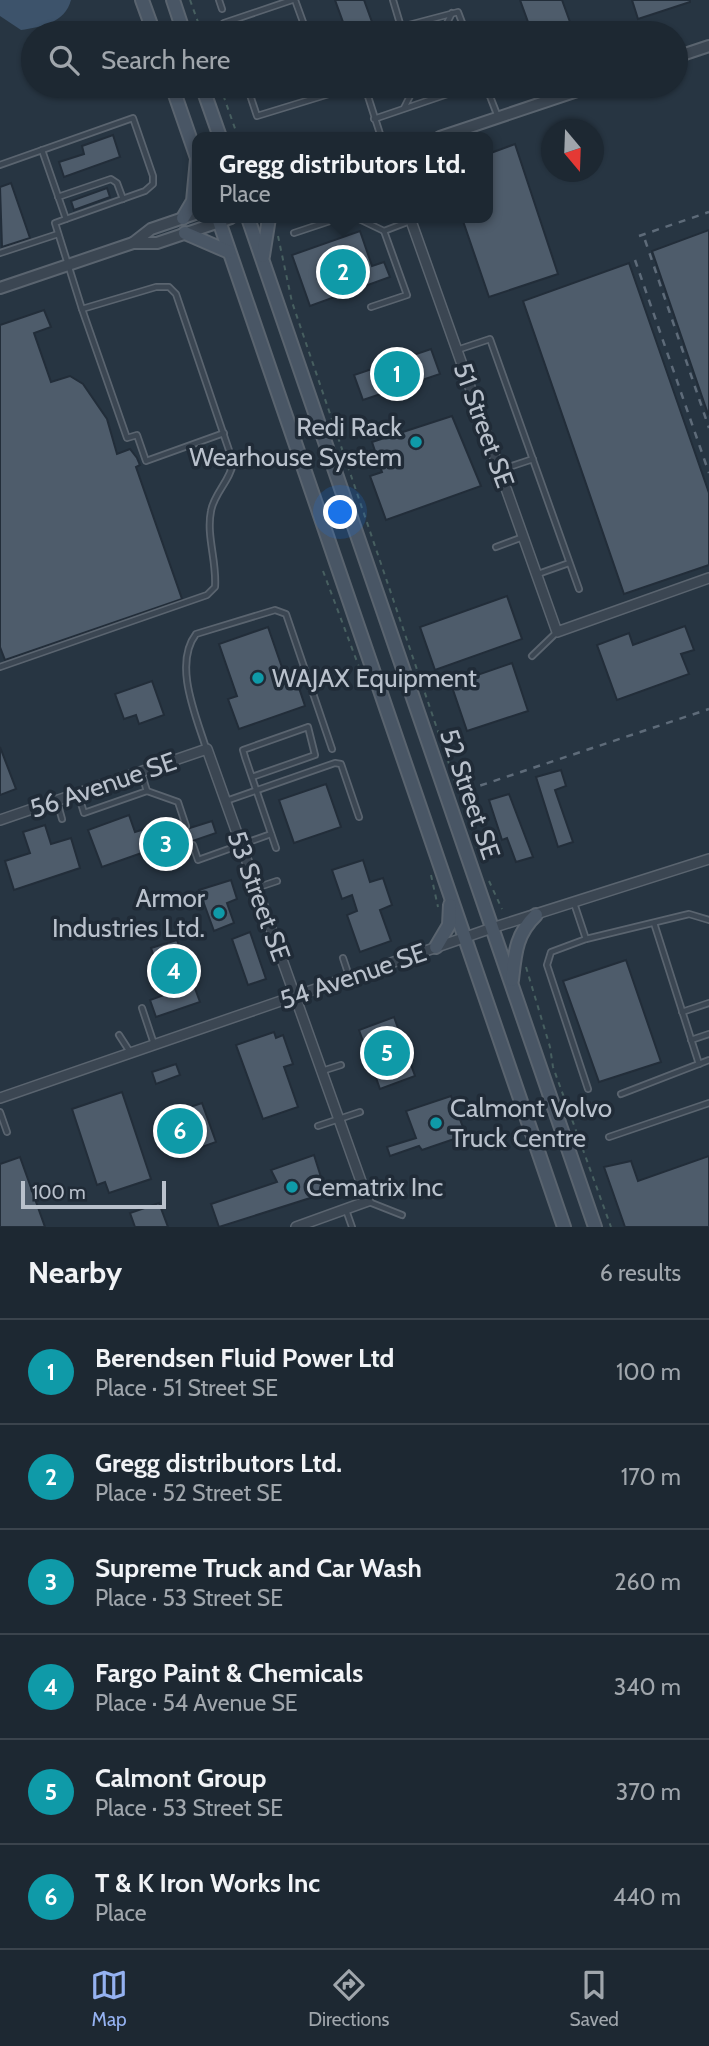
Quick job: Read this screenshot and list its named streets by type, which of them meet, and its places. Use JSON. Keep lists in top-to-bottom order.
{
  "streets": {
    "main road": ["52 Street SE"],
    "street": [
      "51 Street SE",
      "56 Avenue SE",
      "53 Street SE",
      "54 Avenue SE"
    ]
  },
  "crossings": [
    ["56 Avenue SE", "53 Street SE"],
    ["52 Street SE", "54 Avenue SE"],
    ["53 Street SE", "54 Avenue SE"]
  ],
  "places": [
    "Redi Rack Wearhouse System",
    "WAJAX Equipment",
    "Armor Industries Ltd.",
    "Calmont Volvo Truck Centre",
    "Cematrix Inc"
  ],
  "scale_bar": "100 m",
  "north": "bottom",
  "page": {
    "search": "Search here",
    "popup": ["Gregg distributors Ltd.", "Place"],
    "pins": [
      "2",
      "1",
      "3",
      "4",
      "5",
      "6"
    ],
    "scale": "100 m",
    "heading": ["Nearby", "6 results"],
    "list": [
      {
        "mark": "1",
        "name": "Berendsen Fluid Power Ltd",
        "note": "Place · 51 Street SE",
        "value": "100 m"
      },
      {
        "mark": "2",
        "name": "Gregg distributors Ltd.",
        "note": "Place · 52 Street SE",
        "value": "170 m"
      },
      {
        "mark": "3",
        "name": "Supreme Truck and Car Wash",
        "note": "Place · 53 Street SE",
        "value": "260 m"
      },
      {
        "mark": "4",
        "name": "Fargo Paint & Chemicals",
        "note": "Place · 54 Avenue SE",
        "value": "340 m"
      },
      {
        "mark": "5",
        "name": "Calmont Group",
        "note": "Place · 53 Street SE",
        "value": "370 m"
      },
      {
        "mark": "6",
        "name": "T & K Iron Works Inc",
        "note": "Place",
        "value": "440 m"
      }
    ],
    "nav": ["Map", "Directions", "Saved"]
  }
}
